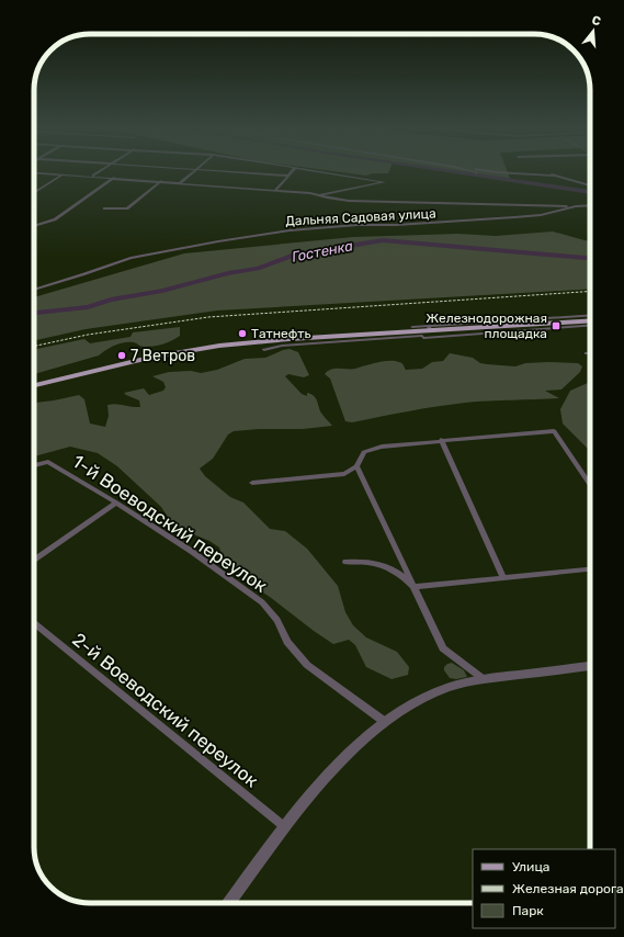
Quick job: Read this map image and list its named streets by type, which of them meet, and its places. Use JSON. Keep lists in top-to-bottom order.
{
  "streets": {
    "street": ["Дальняя Садовая улица", "1-й Воеводский переулок", "2-й Воеводский переулок"]
  },
  "water": ["Гостенка"],
  "places": {
    "transit": ["Железнодорожная площадка"],
    "other": ["Татнефть", "7 Ветров"]
  },
  "legend": ["Улица", "Железная дорога", "Парк"],
  "north": "top"
}
